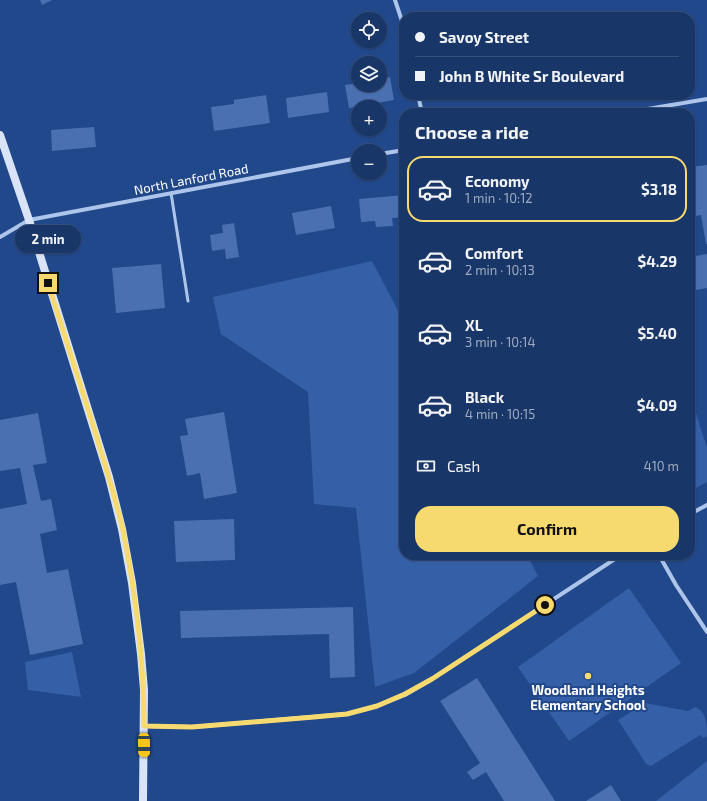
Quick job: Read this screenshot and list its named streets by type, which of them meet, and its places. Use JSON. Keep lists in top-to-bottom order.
{
  "streets": {
    "street": ["North Lanford Road"]
  },
  "places": ["Woodland Heights Elementary School"],
  "page": {
    "map_buttons": ["+", "−"],
    "banner": ["Savoy Street", "John B White Sr Boulevard"],
    "heading": "Choose a ride",
    "list": [
      {
        "name": "Economy",
        "note": "1 min · 10:12",
        "value": "$3.18"
      },
      {
        "name": "Comfort",
        "note": "2 min · 10:13",
        "value": "$4.29"
      },
      {
        "name": "XL",
        "note": "3 min · 10:14",
        "value": "$5.40"
      },
      {
        "name": "Black",
        "note": "4 min · 10:15",
        "value": "$4.09"
      }
    ],
    "bubble": "2 min",
    "pay": ["Cash", "410 m"],
    "buttons": "Confirm"
  }
}
